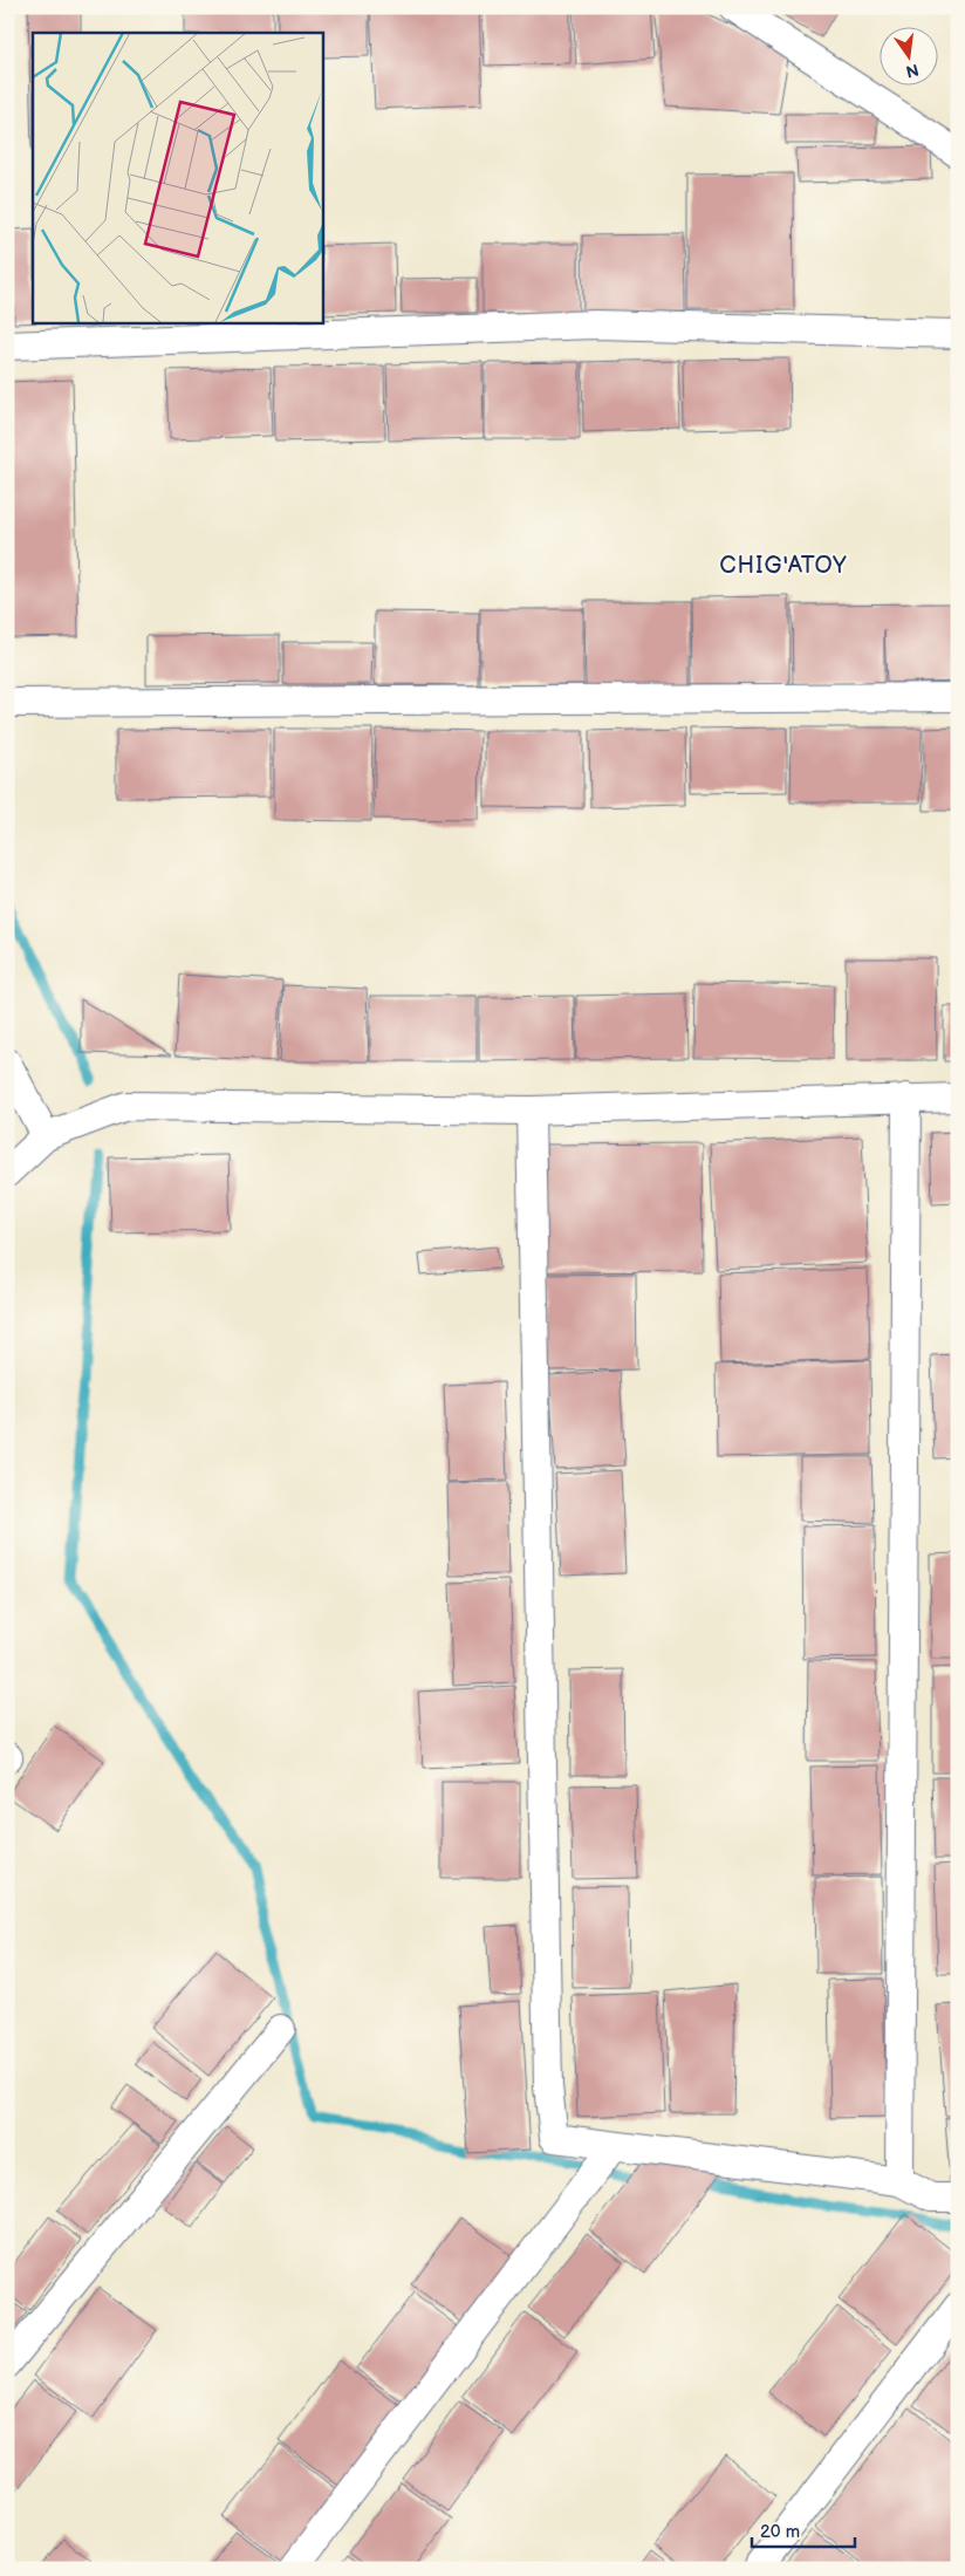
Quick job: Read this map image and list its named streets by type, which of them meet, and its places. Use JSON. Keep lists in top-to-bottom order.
{
  "districts": ["CHIG'ATOY"],
  "scale_bar": "20 m",
  "north": "bottom"
}
